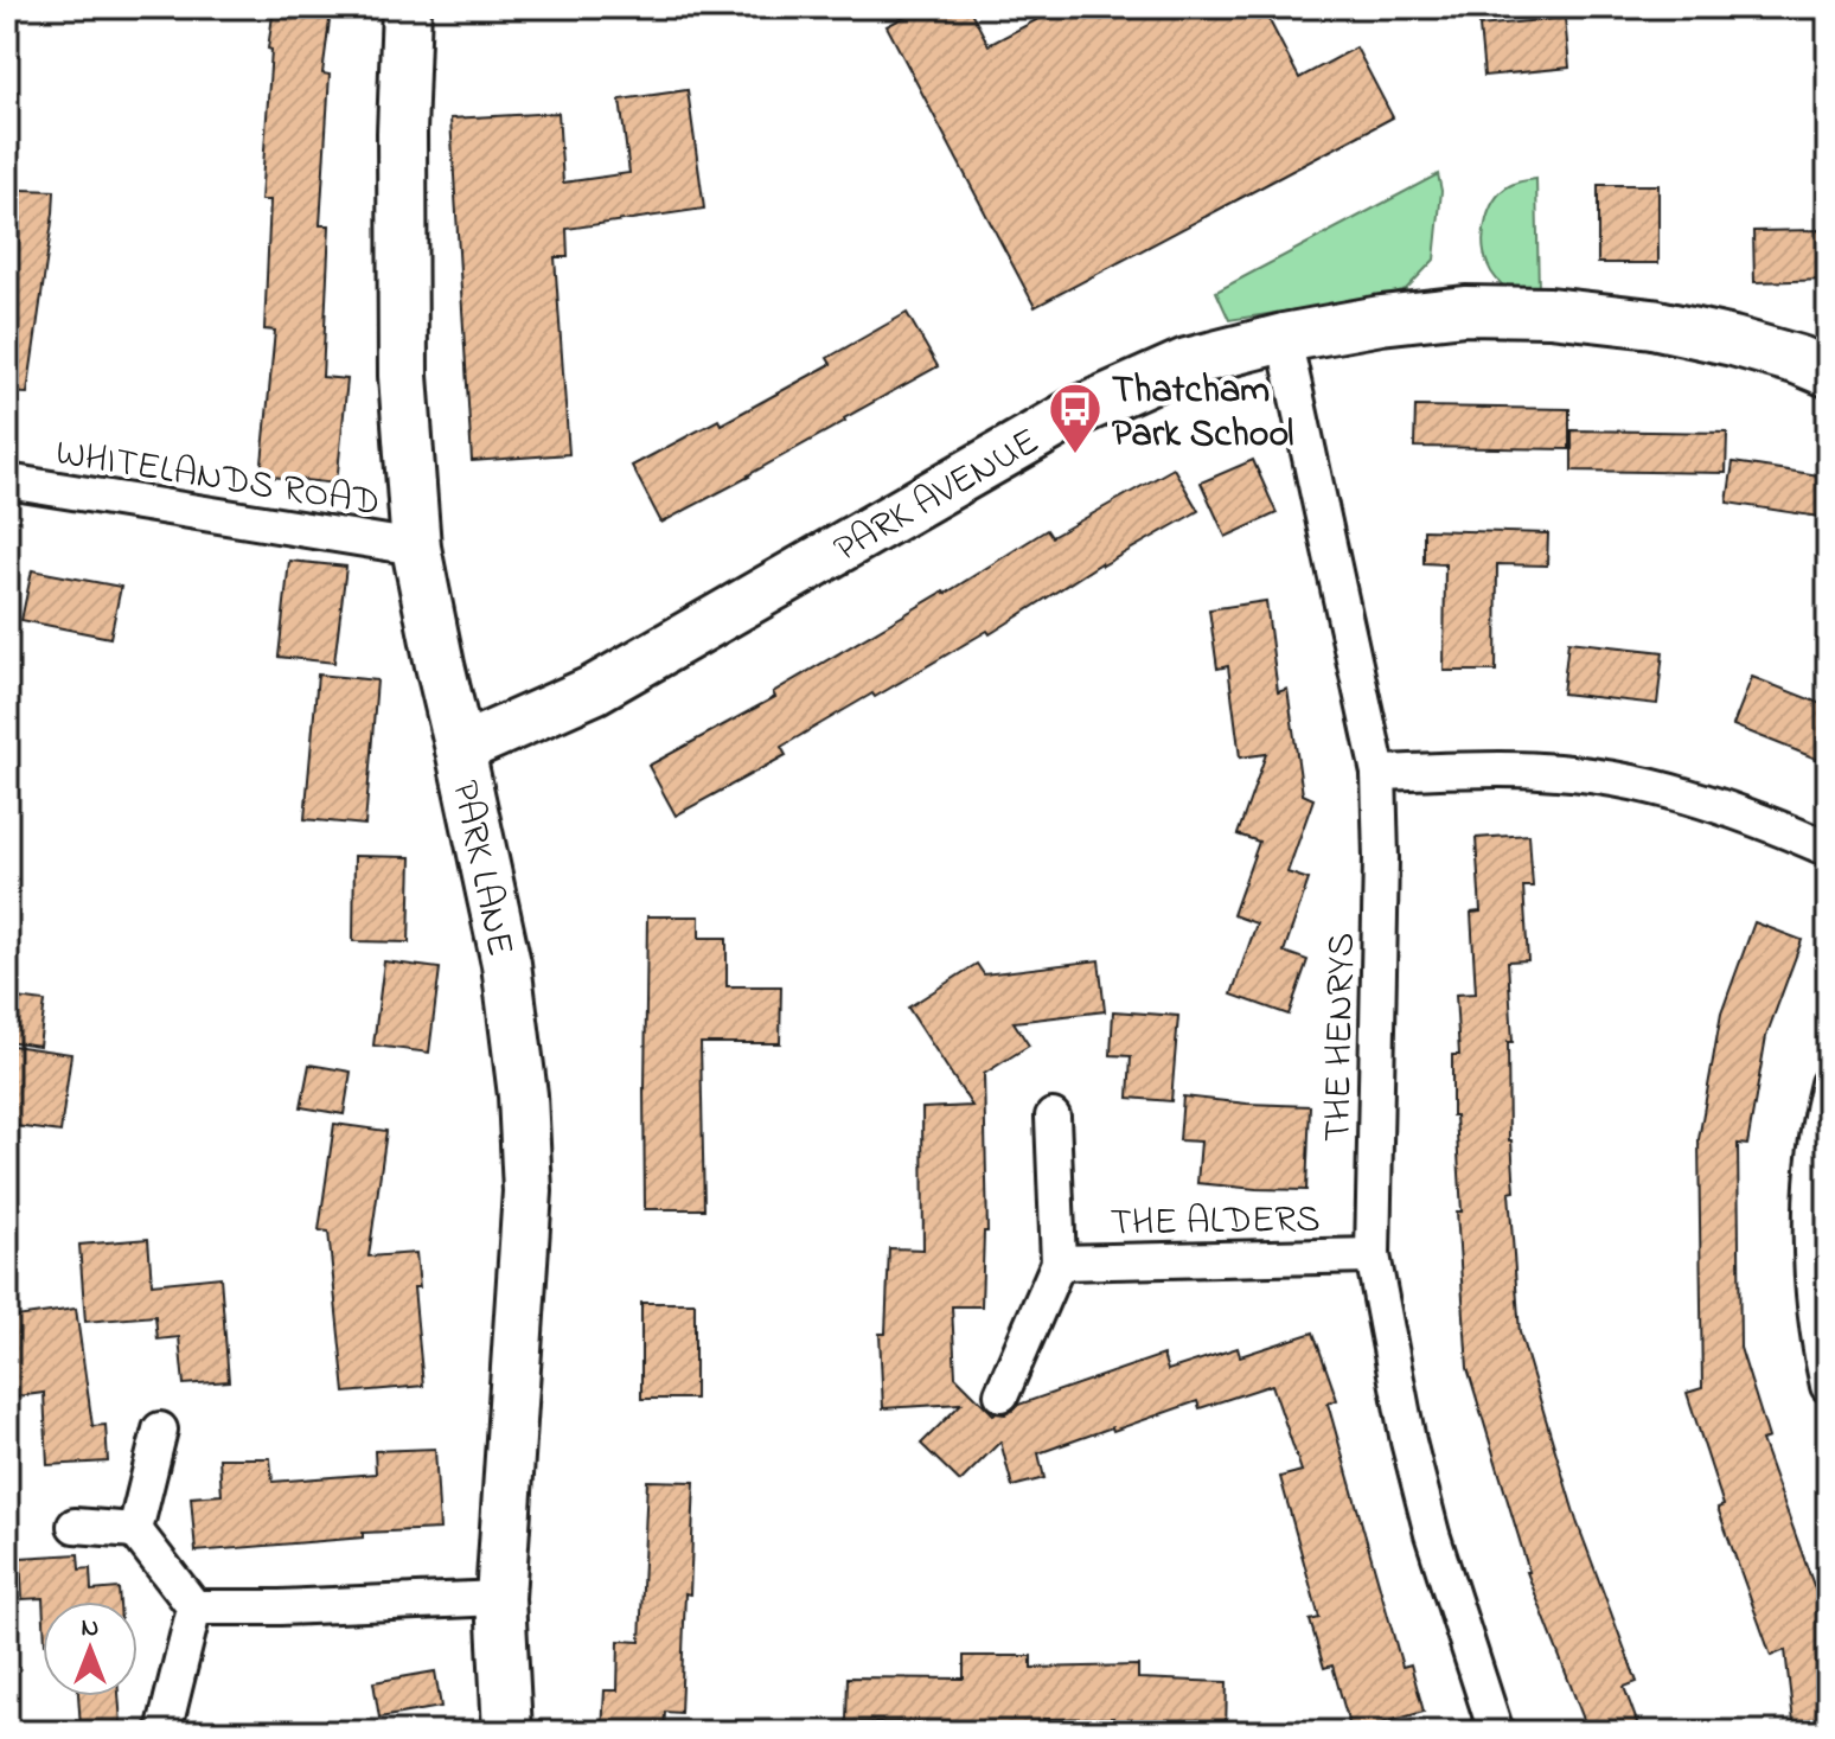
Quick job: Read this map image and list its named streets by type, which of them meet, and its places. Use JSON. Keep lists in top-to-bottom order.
{
  "streets": {
    "street": [
      "WHITELANDS ROAD",
      "PARK AVENUE",
      "PARK LANE",
      "THE HENRYS",
      "THE ALDERS"
    ]
  },
  "crossings": [
    ["WHITELANDS ROAD", "PARK LANE"],
    ["PARK AVENUE", "PARK LANE"],
    ["PARK AVENUE", "THE HENRYS"],
    ["THE HENRYS", "THE ALDERS"]
  ],
  "places": {
    "bus stop": ["Thatcham Park School"]
  },
  "north": "top"
}
